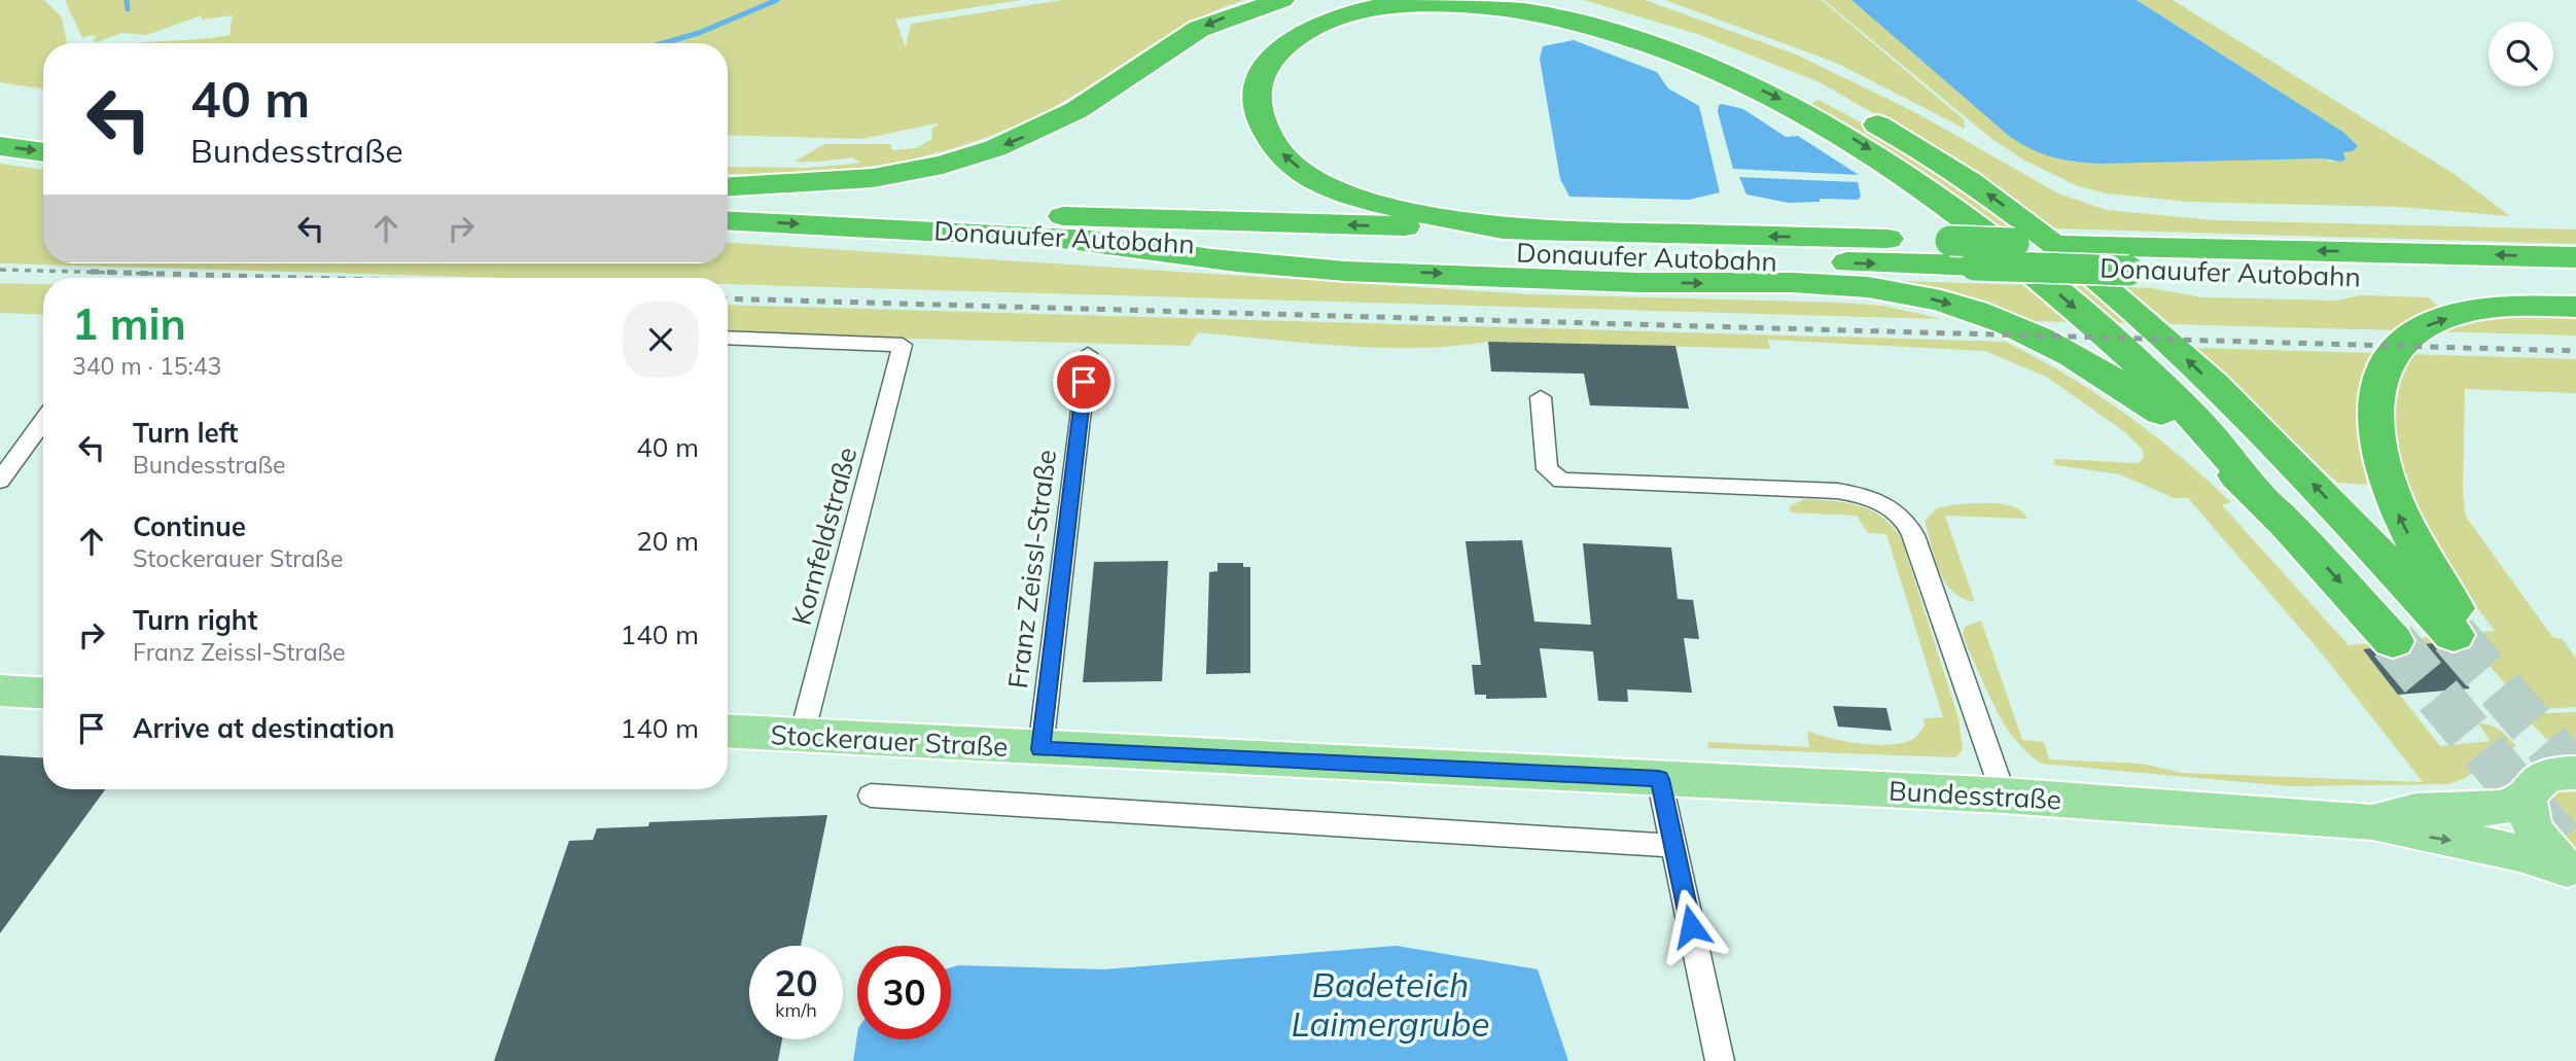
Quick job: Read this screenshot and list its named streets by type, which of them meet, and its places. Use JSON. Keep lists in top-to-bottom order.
{
  "streets": {
    "highway": ["Donauufer Autobahn"],
    "main road": ["Stockerauer Straße", "Bundesstraße"],
    "street": ["Kornfeldstraße", "Franz Zeissl-Straße"]
  },
  "crossings": [
    ["Kornfeldstraße", "Stockerauer Straße"],
    ["Franz Zeissl-Straße", "Stockerauer Straße"],
    ["Stockerauer Straße", "Bundesstraße"]
  ],
  "water": ["Badeteich Laimergrube"],
  "page": {
    "turn": ["40 m", "Bundesstraße"],
    "heading": ["1 min", "340 m · 15:43"],
    "list": [
      {
        "name": "Turn left",
        "note": "Bundesstraße",
        "value": "40 m"
      },
      {
        "name": "Continue",
        "note": "Stockerauer Straße",
        "value": "20 m"
      },
      {
        "name": "Turn right",
        "note": "Franz Zeissl-Straße",
        "value": "140 m"
      },
      {
        "name": "Arrive at destination",
        "value": "140 m"
      }
    ],
    "speed": "20 km/h",
    "limit": "30"
  }
}
